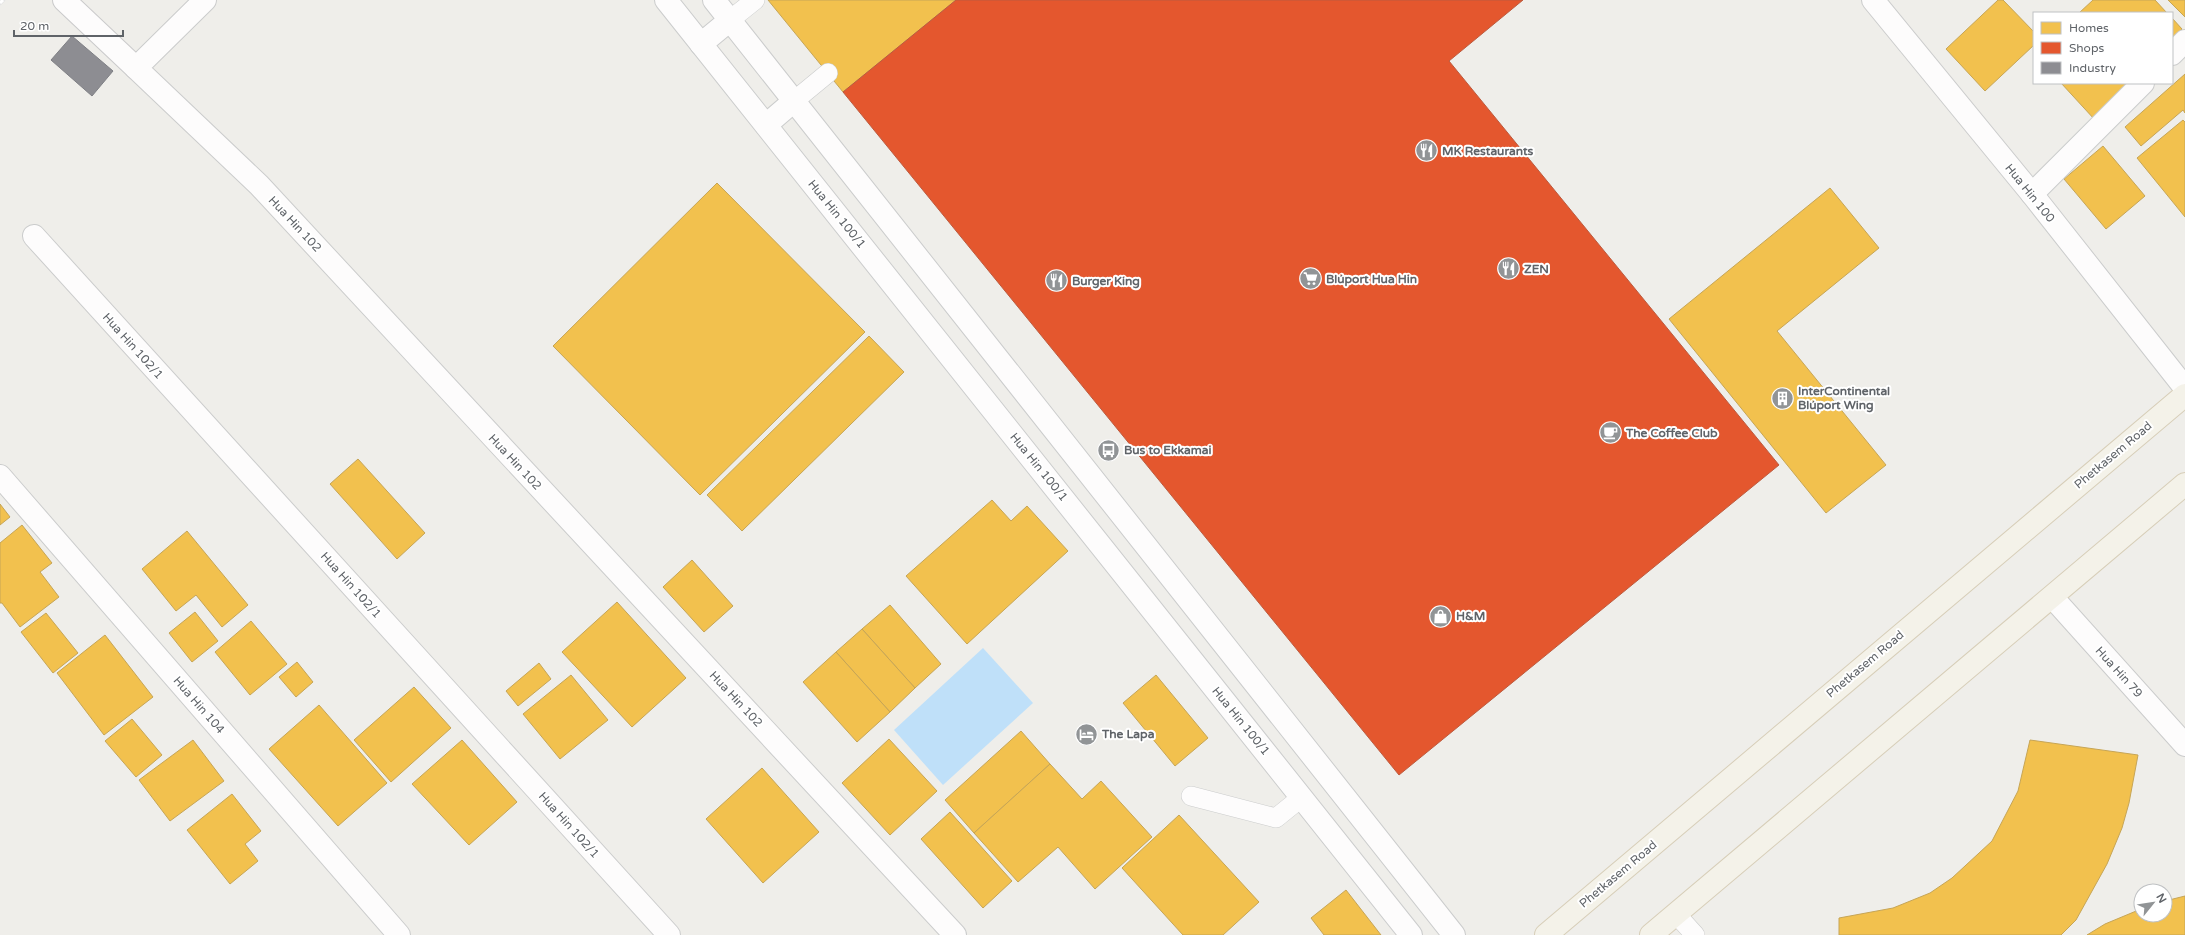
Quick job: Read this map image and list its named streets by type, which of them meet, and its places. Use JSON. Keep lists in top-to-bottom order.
{
  "streets": {
    "main road": ["Phetkasem Road"],
    "street": [
      "Hua Hin 100",
      "Hua Hin 100/1",
      "Hua Hin 102",
      "Hua Hin 102/1",
      "Hua Hin 79",
      "Hua Hin 104"
    ]
  },
  "places": {
    "restaurant": ["MK Restaurants", "ZEN", "Burger King"],
    "supermarket": ["Blúport Hua Hin"],
    "building": ["InterContinental Blúport Wing"],
    "cafe": ["The Coffee Club"],
    "bus stop": ["Bus to Ekkamai"],
    "shop": ["H&M"],
    "hotel": ["The Lapa"]
  },
  "legend": ["Homes", "Shops", "Industry"],
  "scale_bar": "20 m",
  "north": "top right"
}
